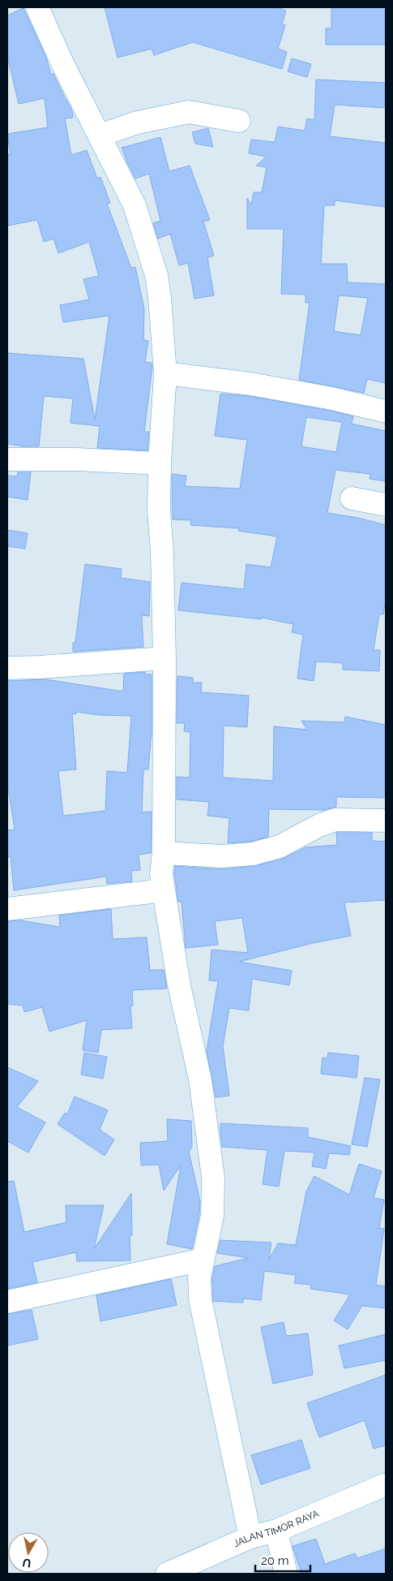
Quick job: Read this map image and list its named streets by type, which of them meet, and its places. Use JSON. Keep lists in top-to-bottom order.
{
  "streets": {
    "main road": ["JALAN TIMOR RAYA"]
  },
  "scale_bar": "20 m",
  "north": "bottom"
}
